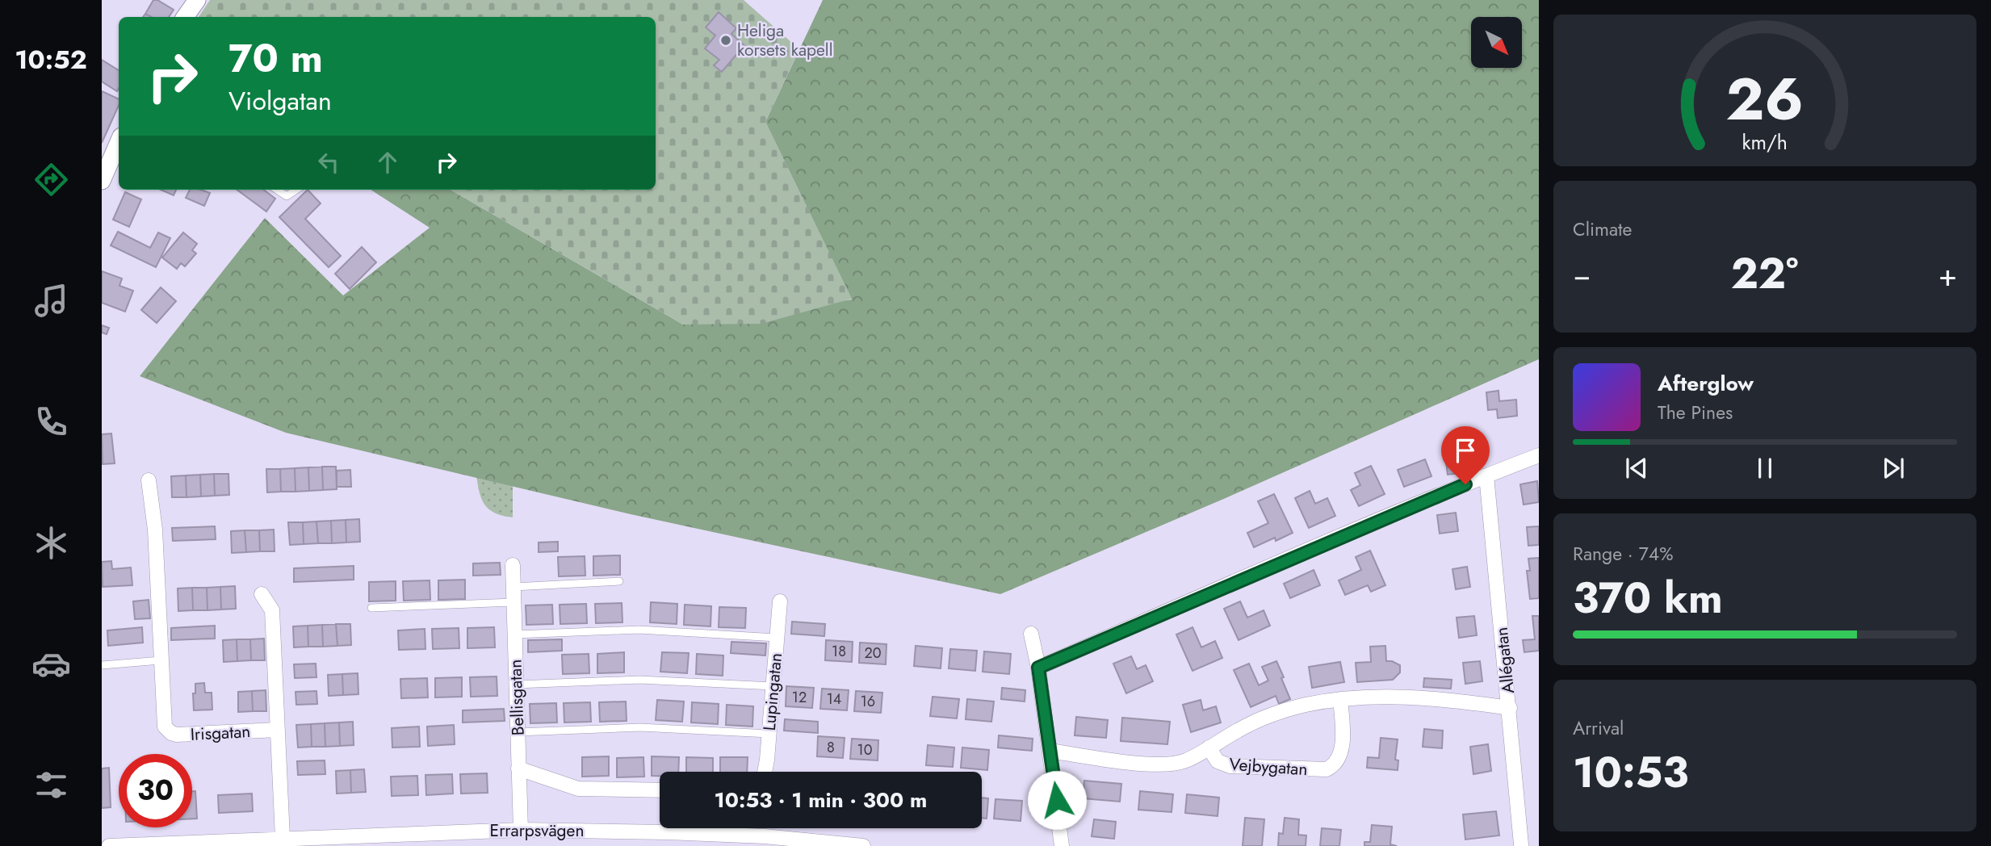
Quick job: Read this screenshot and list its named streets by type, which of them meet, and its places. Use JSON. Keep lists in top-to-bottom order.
{
  "streets": {
    "street": [
      "Allégatan",
      "Lupingatan",
      "Bellisgatan",
      "Irisgatan",
      "Vejbygatan",
      "Errarpsvägen"
    ]
  },
  "crossings": [
    ["Allégatan", "Vejbygatan"],
    ["Bellisgatan", "Errarpsvägen"]
  ],
  "places": ["Heliga korsets kapell"],
  "house_numbers": [
    "18",
    "20",
    "12",
    "14",
    "16",
    "8",
    "10"
  ],
  "north": "bottom right",
  "page": {
    "tabs": "10:52",
    "turn": ["70 m", "Violgatan"],
    "tile": [
      "Climate",
      ["Range · 74%", "370 km"],
      ["Arrival", "10:53"]
    ],
    "heat": ["−", "22°", "+"],
    "song": ["Afterglow", "The Pines"],
    "limit": "30",
    "trip": "10:53 · 1 min · 300 m",
    "gauge": ["26", "km/h"]
  }
}
